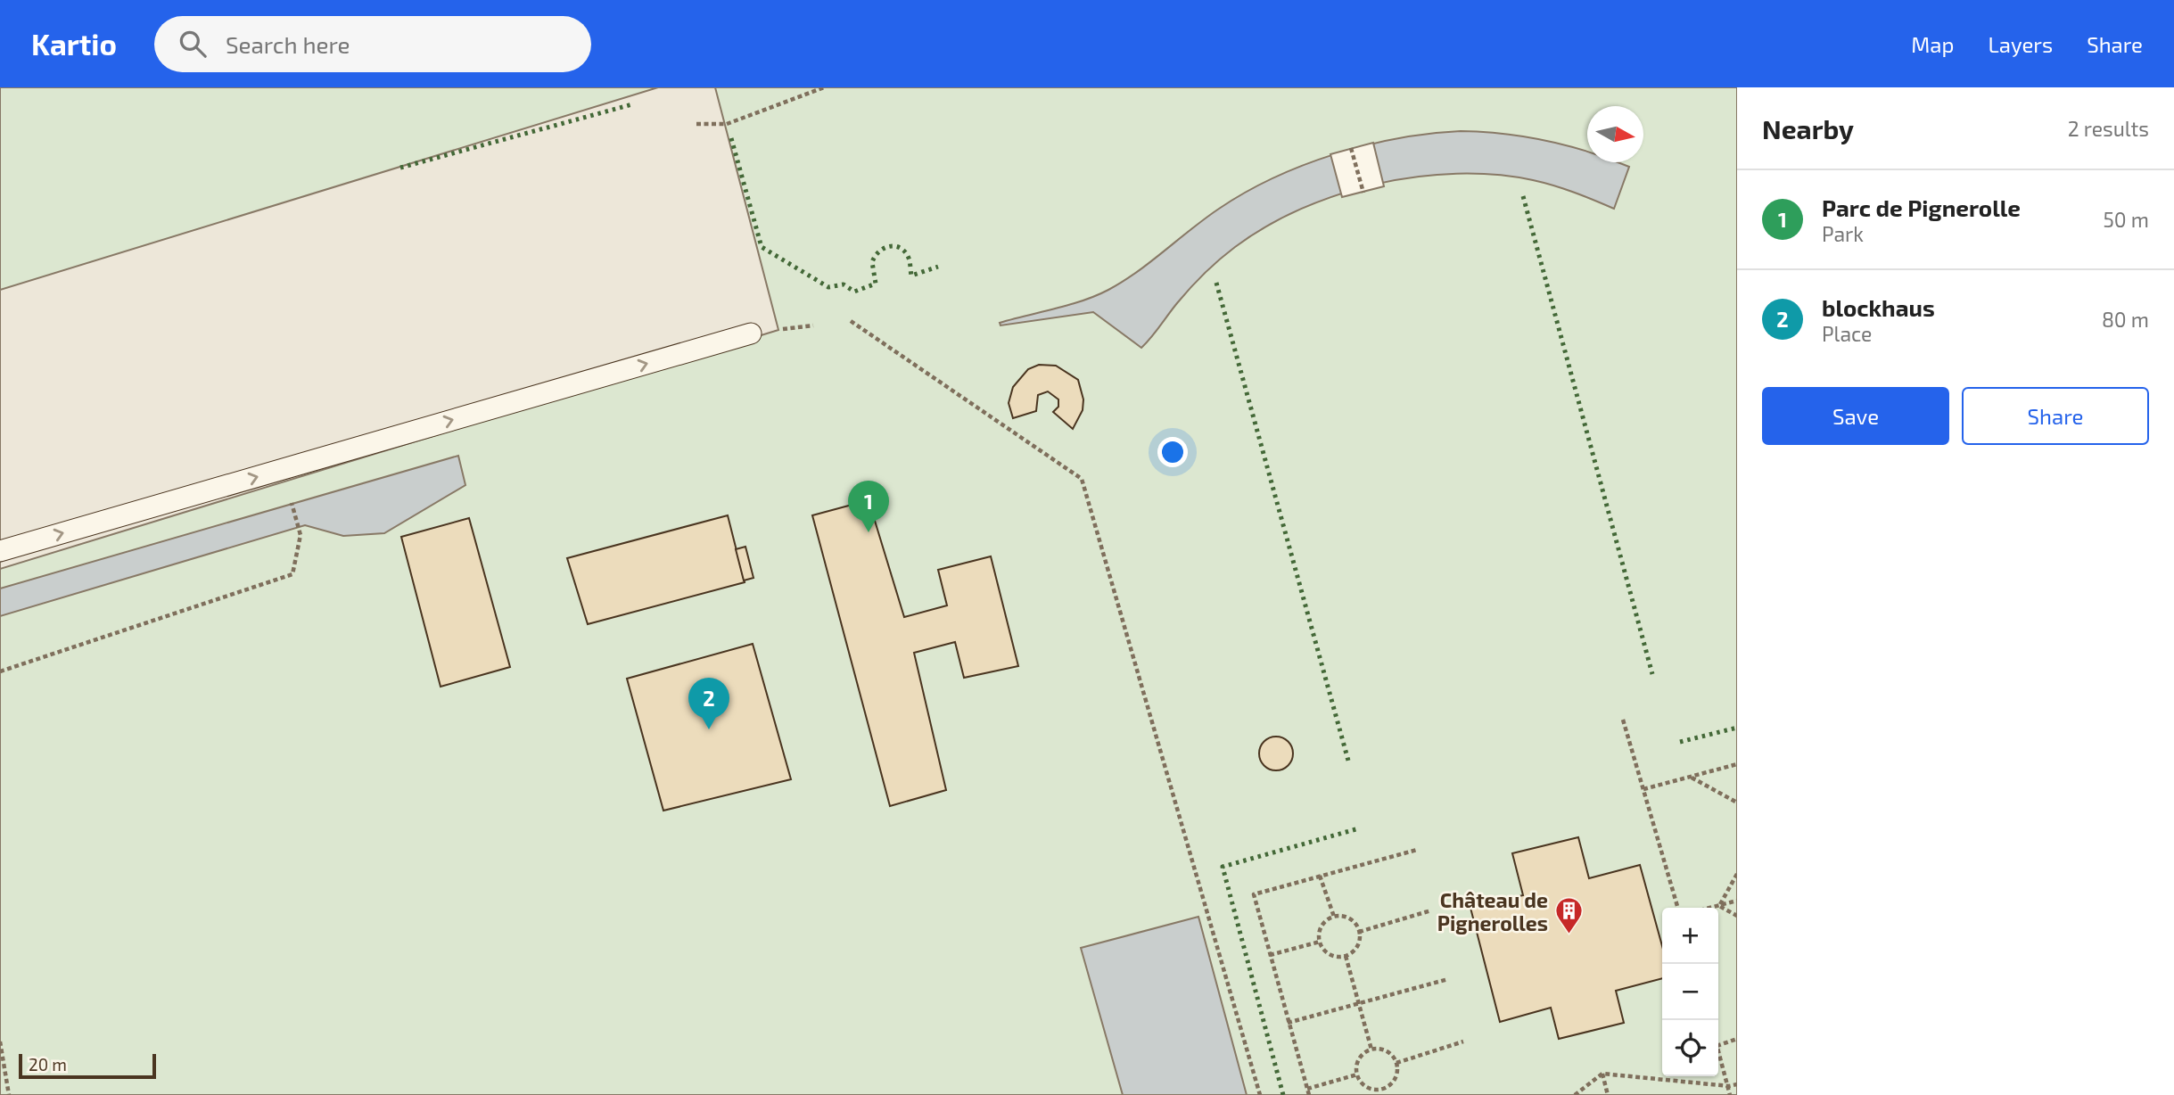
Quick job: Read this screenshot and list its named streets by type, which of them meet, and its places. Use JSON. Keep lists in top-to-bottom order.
{
  "places": {
    "building": ["Château de Pignerolles"]
  },
  "scale_bar": "20 m",
  "north": "right",
  "page": {
    "header": "Kartio",
    "search": "Search here",
    "nav": ["Map", "Layers", "Share"],
    "heading": ["Nearby", "2 results"],
    "list": [
      {
        "mark": "1",
        "name": "Parc de Pignerolle",
        "note": "Park",
        "value": "50 m"
      },
      {
        "mark": "2",
        "name": "blockhaus",
        "note": "Place",
        "value": "80 m"
      }
    ],
    "buttons": ["Save", "Share"],
    "pins": ["1", "2"],
    "map_buttons": ["+", "−"],
    "scale": "20 m"
  }
}
